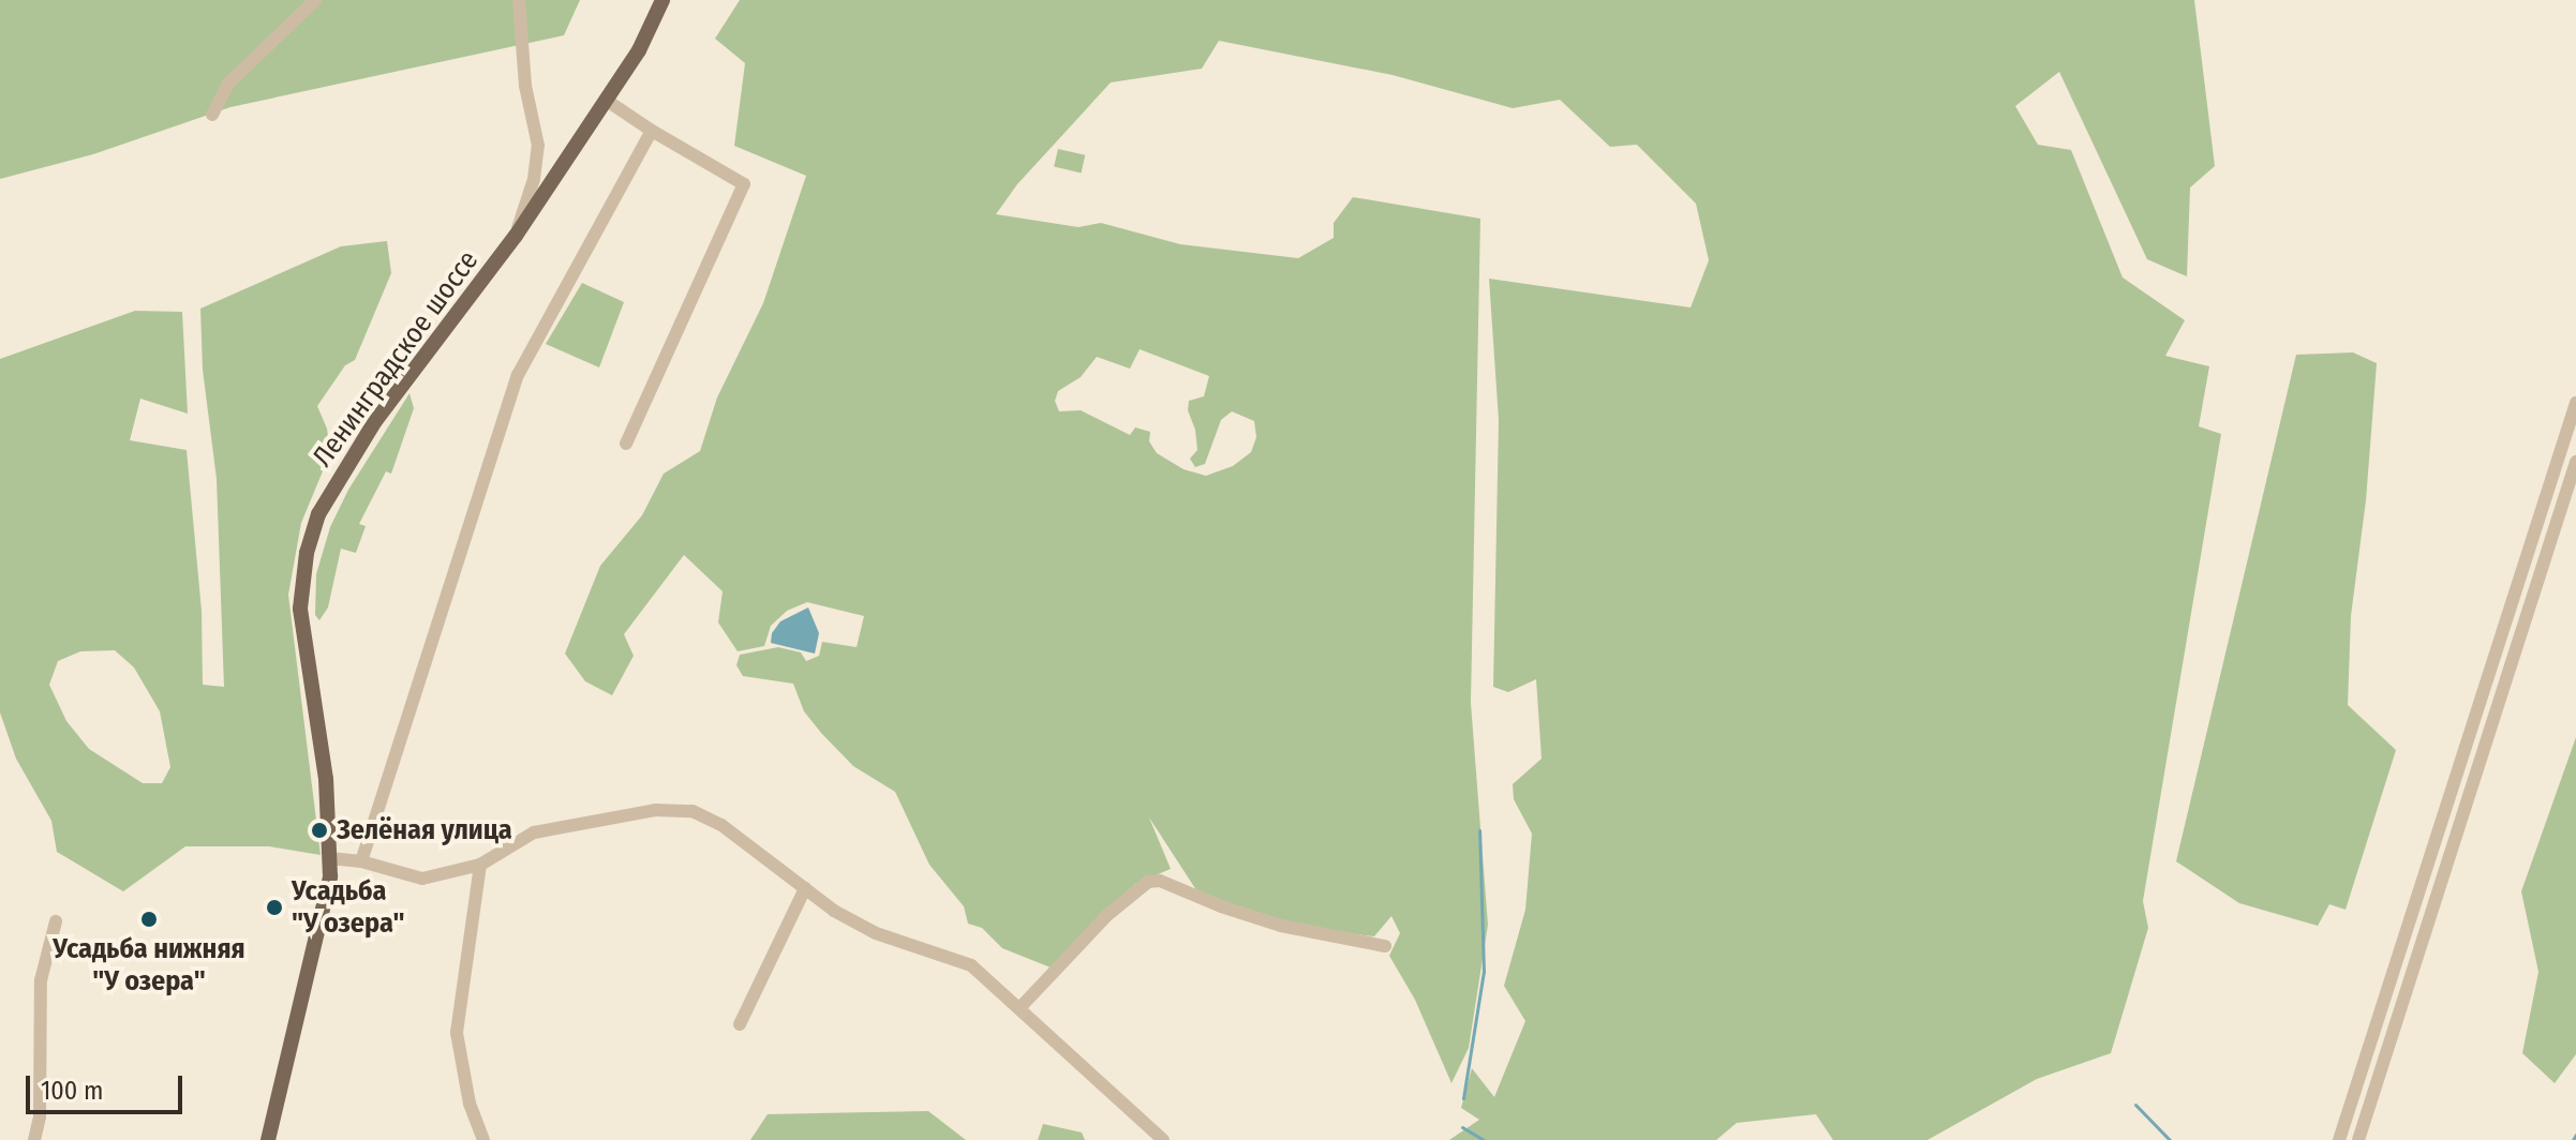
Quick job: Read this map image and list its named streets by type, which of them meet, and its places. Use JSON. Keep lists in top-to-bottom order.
{
  "streets": {
    "main road": ["Ленинградское шоссе"]
  },
  "places": ["Зелёная улица", "Усадьба \"У озера\"", "Усадьба нижняя \"У озера\""],
  "scale_bar": "100 m"
}
